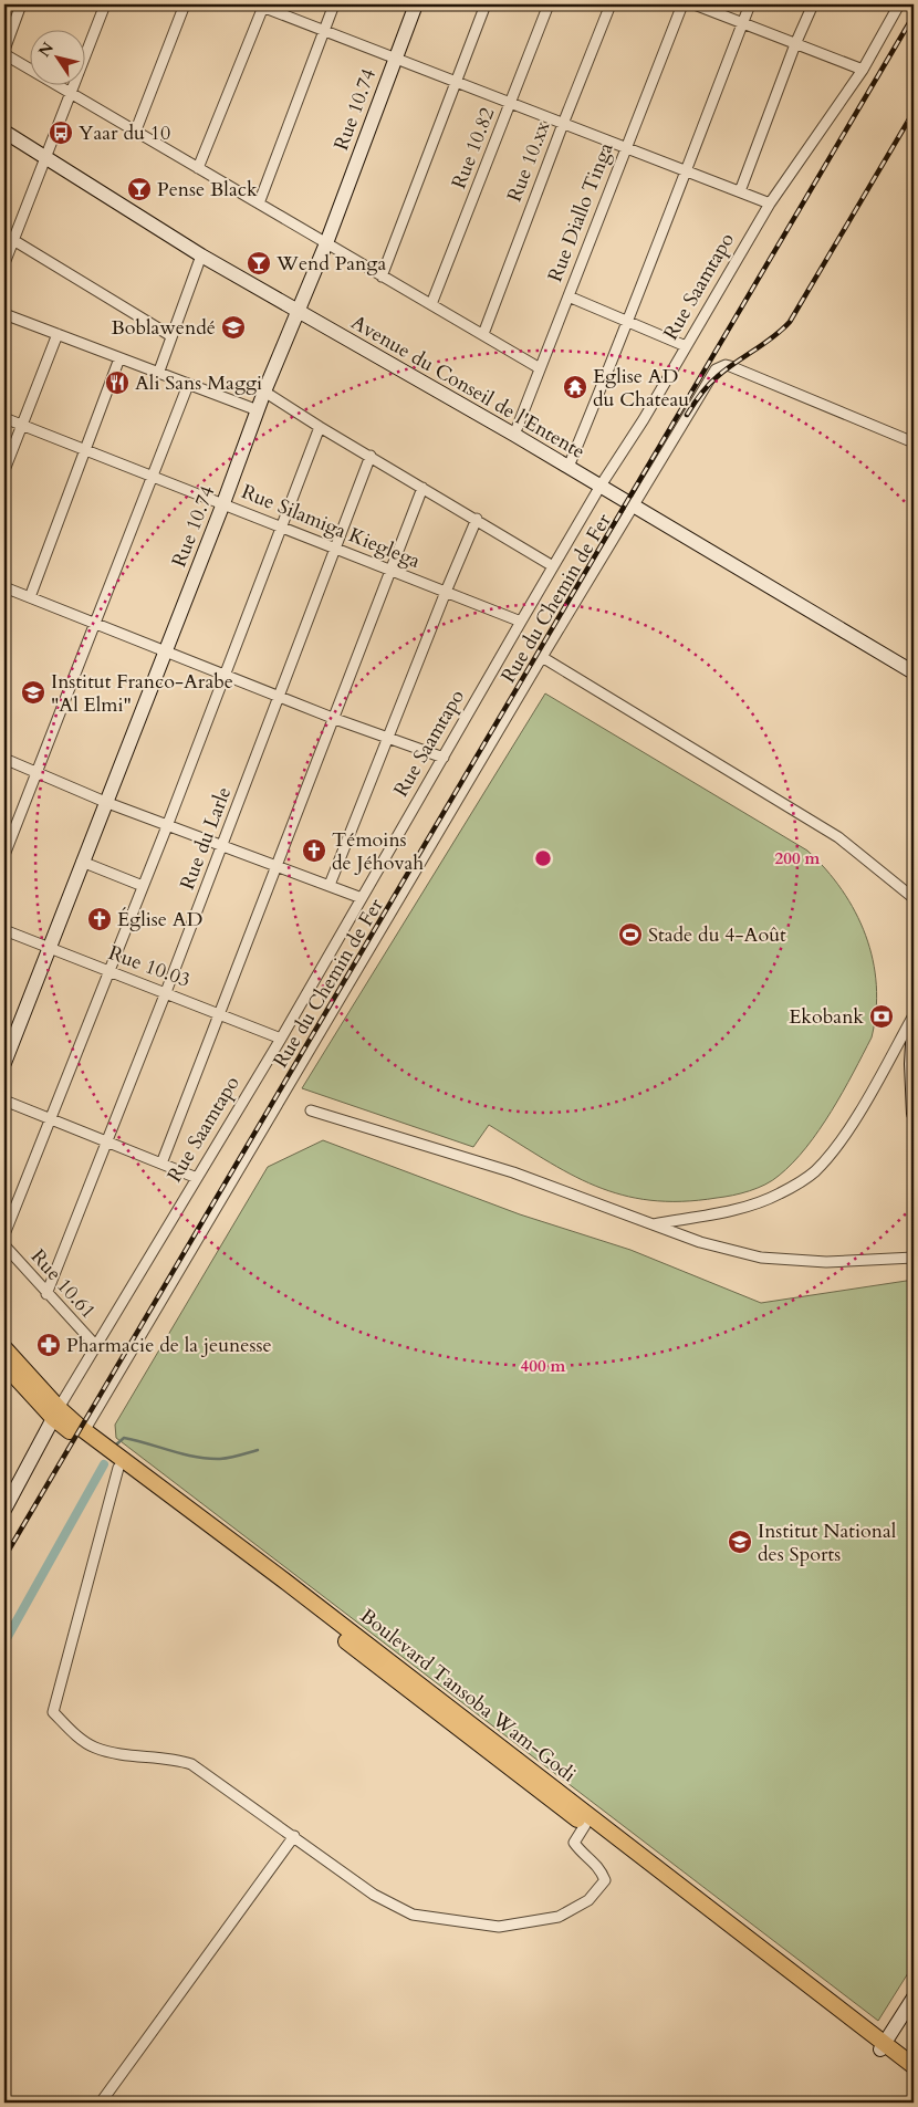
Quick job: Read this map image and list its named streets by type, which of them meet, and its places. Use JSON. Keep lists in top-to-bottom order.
{
  "streets": {
    "main road": [
      "Rue 10.74",
      "Rue Saamtapo",
      "Avenue du Conseil de l'Entente",
      "Boulevard Tansoba Wam-Godi"
    ],
    "street": [
      "Rue 10.82",
      "Rue 10.xx",
      "Rue Diallo Tinga",
      "Rue Silamiga Kieglega",
      "Rue du Chemin de Fer",
      "Rue du Larle",
      "Rue 10.03",
      "Rue 10.61"
    ]
  },
  "crossings": [
    ["Rue 10.74", "Avenue du Conseil de l'Entente"],
    ["Rue 10.74", "Rue Silamiga Kieglega"],
    ["Rue 10.74", "Rue 10.03"],
    ["Rue Diallo Tinga", "Avenue du Conseil de l'Entente"],
    ["Rue Saamtapo", "Avenue du Conseil de l'Entente"],
    ["Rue Saamtapo", "Rue Silamiga Kieglega"],
    ["Rue Saamtapo", "Rue 10.03"],
    ["Rue Saamtapo", "Rue 10.61"],
    ["Rue Saamtapo", "Boulevard Tansoba Wam-Godi"],
    ["Avenue du Conseil de l'Entente", "Rue du Chemin de Fer"],
    ["Rue Silamiga Kieglega", "Rue du Larle"],
    ["Rue du Chemin de Fer", "Boulevard Tansoba Wam-Godi"],
    ["Rue du Larle", "Rue 10.03"],
    ["Rue du Larle", "Rue 10.61"]
  ],
  "places": {
    "bus stop": ["Yaar du 10"],
    "bar": ["Pense Black", "Wend Panga"],
    "school or university": ["Boblawendé", "Institut Franco-Arabe \"Al Elmi\"", "Institut National des Sports"],
    "restaurant": ["Ali Sans Maggi"],
    "temple": ["Eglise AD du Chateau"],
    "church": ["Témoins de Jéhovah", "Église AD"],
    "sports": ["Stade du 4-Août"],
    "bank": ["Ekobank"],
    "pharmacy": ["Pharmacie de la jeunesse"]
  },
  "north": "top left",
  "rings": ["200 m", "400 m"]
}
